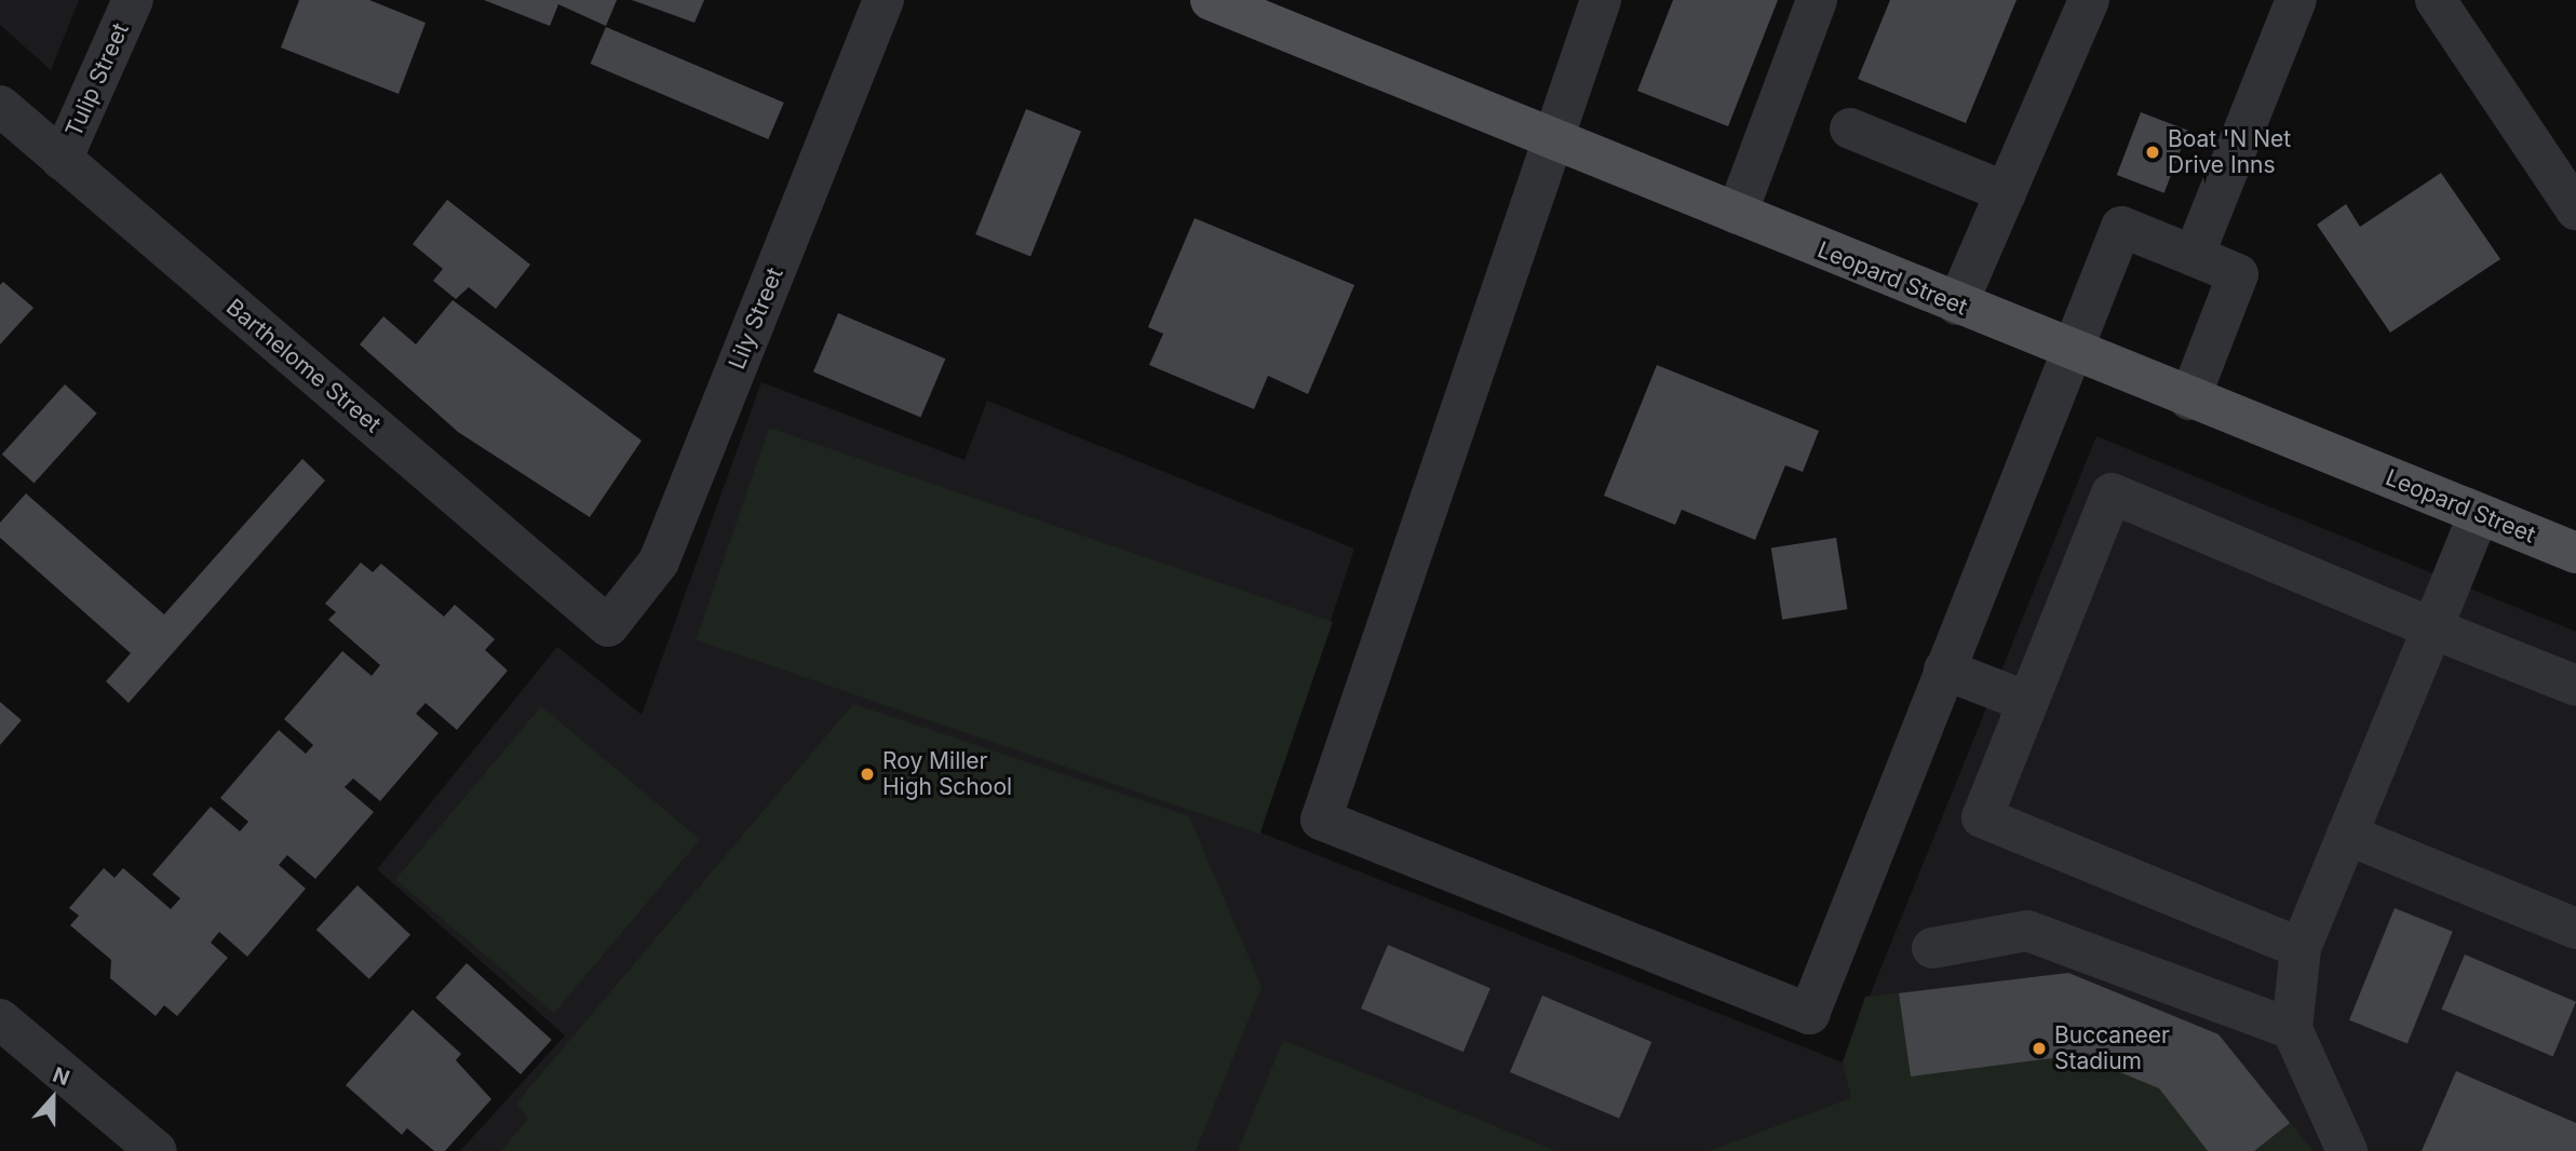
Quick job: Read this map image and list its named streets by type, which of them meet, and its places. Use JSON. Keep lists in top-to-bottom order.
{
  "streets": {
    "main road": ["Leopard Street"],
    "street": ["Tulip Street", "Lily Street", "Barthelome Street"]
  },
  "crossings": [
    ["Tulip Street", "Barthelome Street"],
    ["Lily Street", "Barthelome Street"]
  ],
  "places": ["Boat 'N Net Drive Inns", "Roy Miller High School", "Buccaneer Stadium"],
  "north": "top"
}
